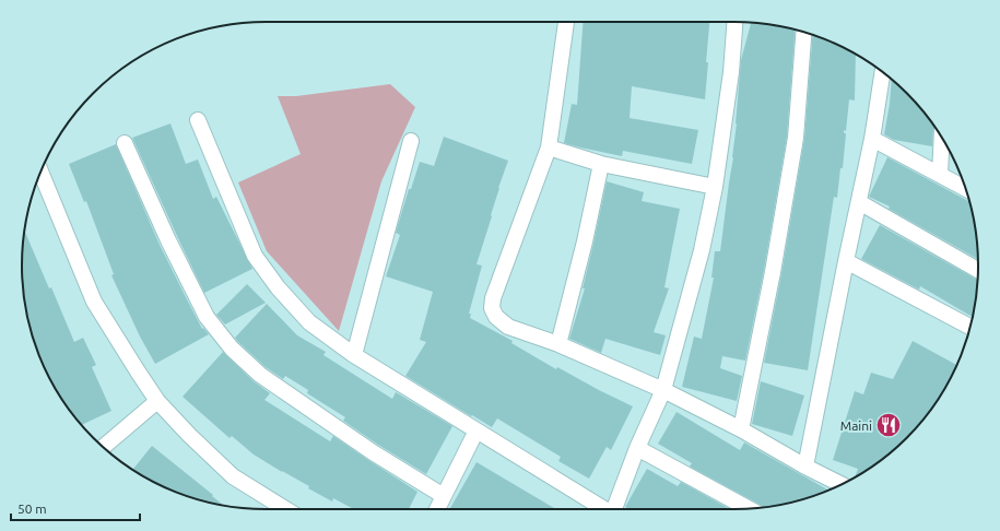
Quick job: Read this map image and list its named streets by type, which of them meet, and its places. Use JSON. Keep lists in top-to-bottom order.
{
  "places": {
    "restaurant": ["Maini"]
  },
  "scale_bar": "50 m"
}
